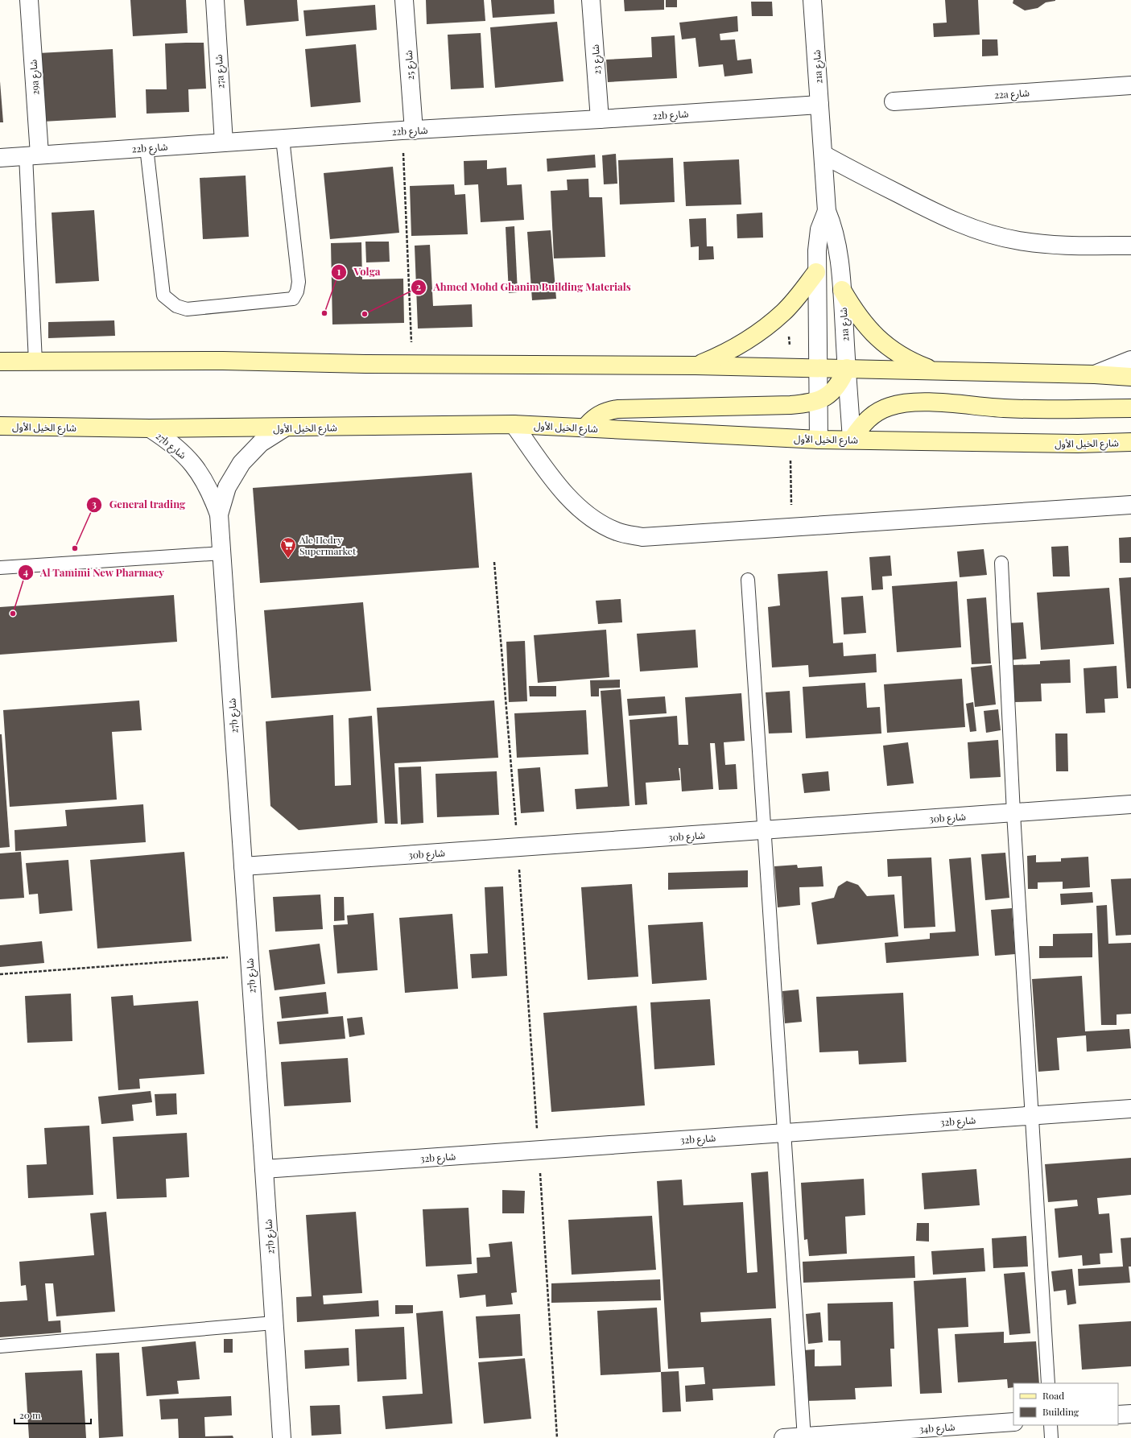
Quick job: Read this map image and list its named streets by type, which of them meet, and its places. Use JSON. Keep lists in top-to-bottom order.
{
  "streets": {
    "main road": ["شارع الخيل الأول"],
    "street": [
      "شارع 23",
      "شارع 25",
      "21a شارع",
      "27a شارع",
      "29a شارع",
      "22a شارع",
      "22b شارع",
      "27b شارع",
      "30b شارع",
      "32b شارع",
      "34b شارع"
    ]
  },
  "crossings": [
    ["شارع 23", "22b شارع"],
    ["شارع 25", "22b شارع"],
    ["21a شارع", "22b شارع"],
    ["21a شارع", "شارع الخيل الأول"],
    ["27a شارع", "22b شارع"],
    ["29a شارع", "22b شارع"],
    ["شارع الخيل الأول", "27b شارع"],
    ["27b شارع", "30b شارع"],
    ["27b شارع", "32b شارع"]
  ],
  "places": {
    "other": [
      "Volga",
      "Ahmed Mohd Ghanim Building Materials",
      "General trading",
      "Al Tamimi New Pharmacy"
    ],
    "supermarket": ["Ale Hedry Supermarket"]
  },
  "legend": ["Road", "Building"],
  "scale_bar": "20 m"
}
